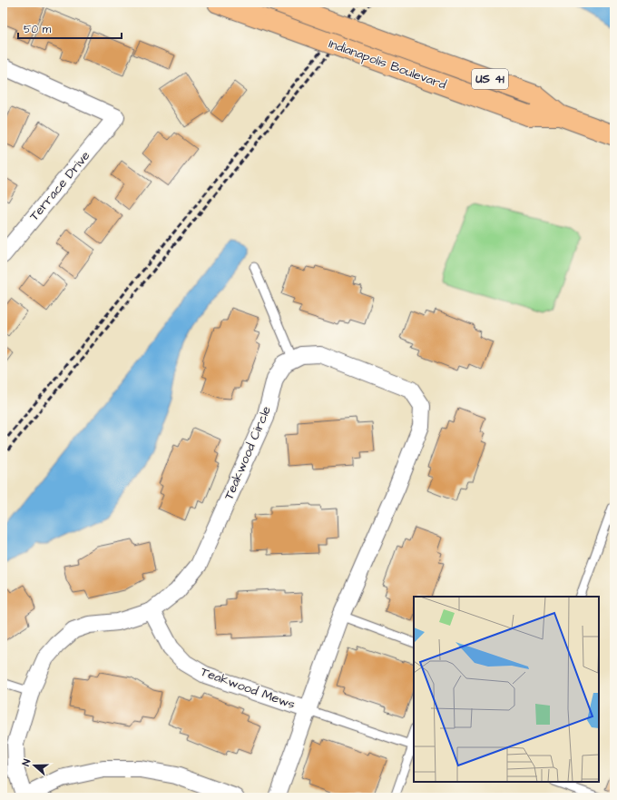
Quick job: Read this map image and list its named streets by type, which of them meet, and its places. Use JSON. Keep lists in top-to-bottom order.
{
  "streets": {
    "highway": ["Indianapolis Boulevard", "US 41"],
    "street": ["Terrace Drive", "Teakwood Circle", "Teakwood Mews"]
  },
  "crossings": [
    ["Teakwood Circle", "Teakwood Mews"]
  ],
  "scale_bar": "50 m",
  "north": "left"
}
